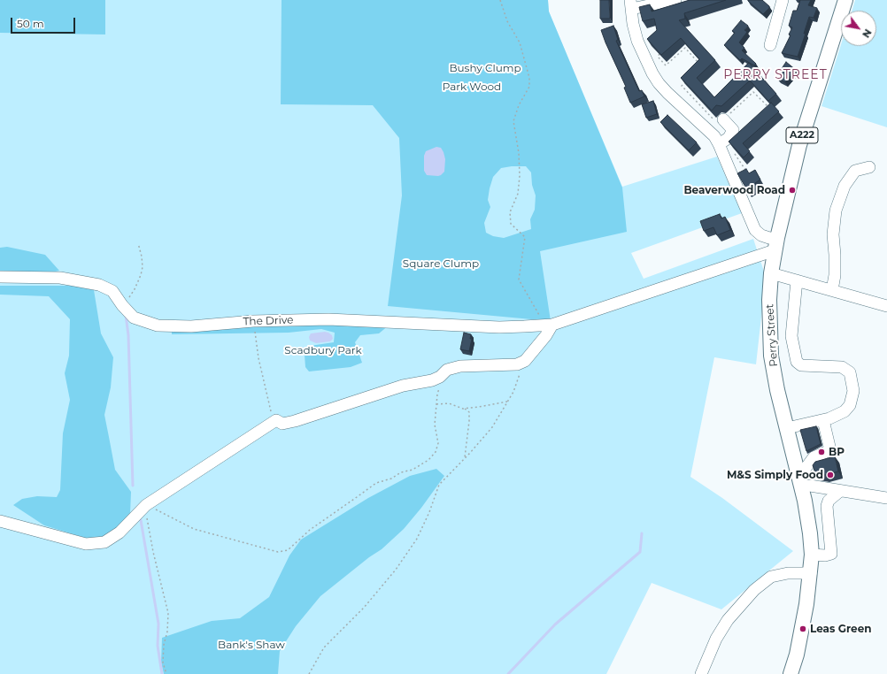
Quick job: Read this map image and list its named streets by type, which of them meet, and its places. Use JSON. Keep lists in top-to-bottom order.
{
  "streets": {
    "main road": ["A222", "Perry Street"],
    "street": ["The Drive"]
  },
  "crossings": [
    ["The Drive", "Perry Street"]
  ],
  "districts": ["PERRY STREET"],
  "parks": [
    "Bushy Clump",
    "Park Wood",
    "Square Clump",
    "Scadbury Park",
    "Bank's Shaw"
  ],
  "places": [
    "Beaverwood Road",
    "BP",
    "M&S Simply Food",
    "Leas Green"
  ],
  "scale_bar": "50 m",
  "north": "bottom right"
}
